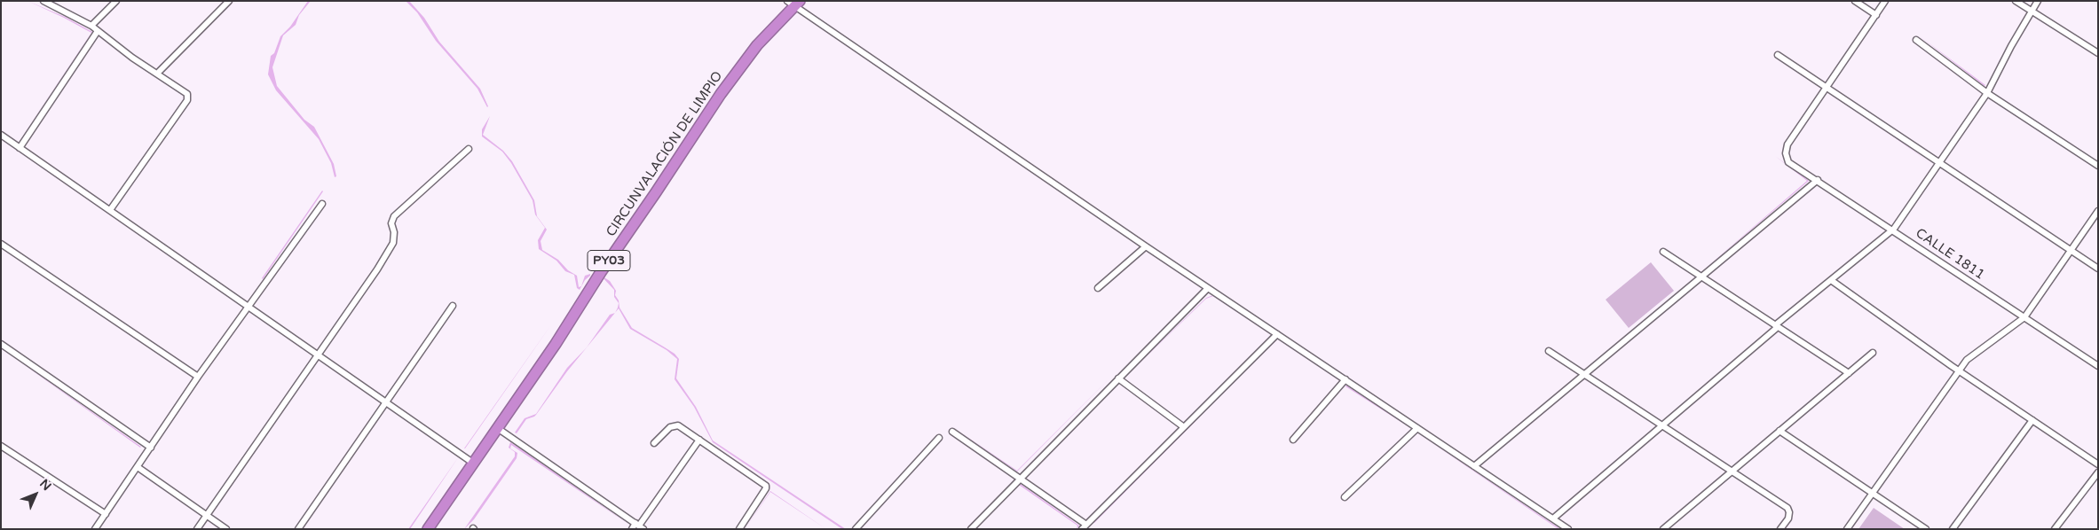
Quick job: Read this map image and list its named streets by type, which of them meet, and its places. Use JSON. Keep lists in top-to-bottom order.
{
  "streets": {
    "highway": ["CIRCUNVALACIÓN DE LIMPIO", "PY03"],
    "street": ["CALLE 1811"]
  },
  "north": "top right"
}
